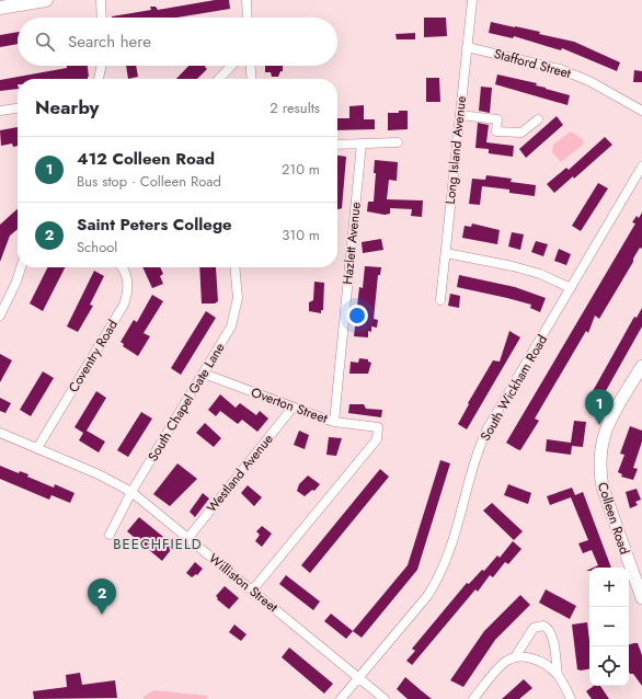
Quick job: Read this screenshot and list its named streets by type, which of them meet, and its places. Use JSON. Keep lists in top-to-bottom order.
{
  "streets": {
    "street": [
      "Stafford Street",
      "Long Island Avenue",
      "Hazlett Avenue",
      "Coventry Road",
      "South Wickham Road",
      "South Chapel Gate Lane",
      "Overton Street",
      "Westland Avenue",
      "Colleen Road",
      "Williston Street"
    ]
  },
  "crossings": [
    ["Stafford Street", "Long Island Avenue"],
    ["Hazlett Avenue", "Overton Street"],
    ["Coventry Road", "Williston Street"],
    ["South Wickham Road", "Williston Street"],
    ["South Chapel Gate Lane", "Overton Street"],
    ["South Chapel Gate Lane", "Williston Street"],
    ["Overton Street", "Westland Avenue"],
    ["Overton Street", "Williston Street"],
    ["Westland Avenue", "Williston Street"]
  ],
  "districts": ["BEECHFIELD"],
  "page": {
    "search": "Search here",
    "heading": ["Nearby", "2 results"],
    "list": [
      {
        "mark": "1",
        "name": "412 Colleen Road",
        "note": "Bus stop · Colleen Road",
        "value": "210 m"
      },
      {
        "mark": "2",
        "name": "Saint Peters College",
        "note": "School",
        "value": "310 m"
      }
    ],
    "pins": ["1", "2"],
    "map_buttons": ["+", "−"]
  }
}
